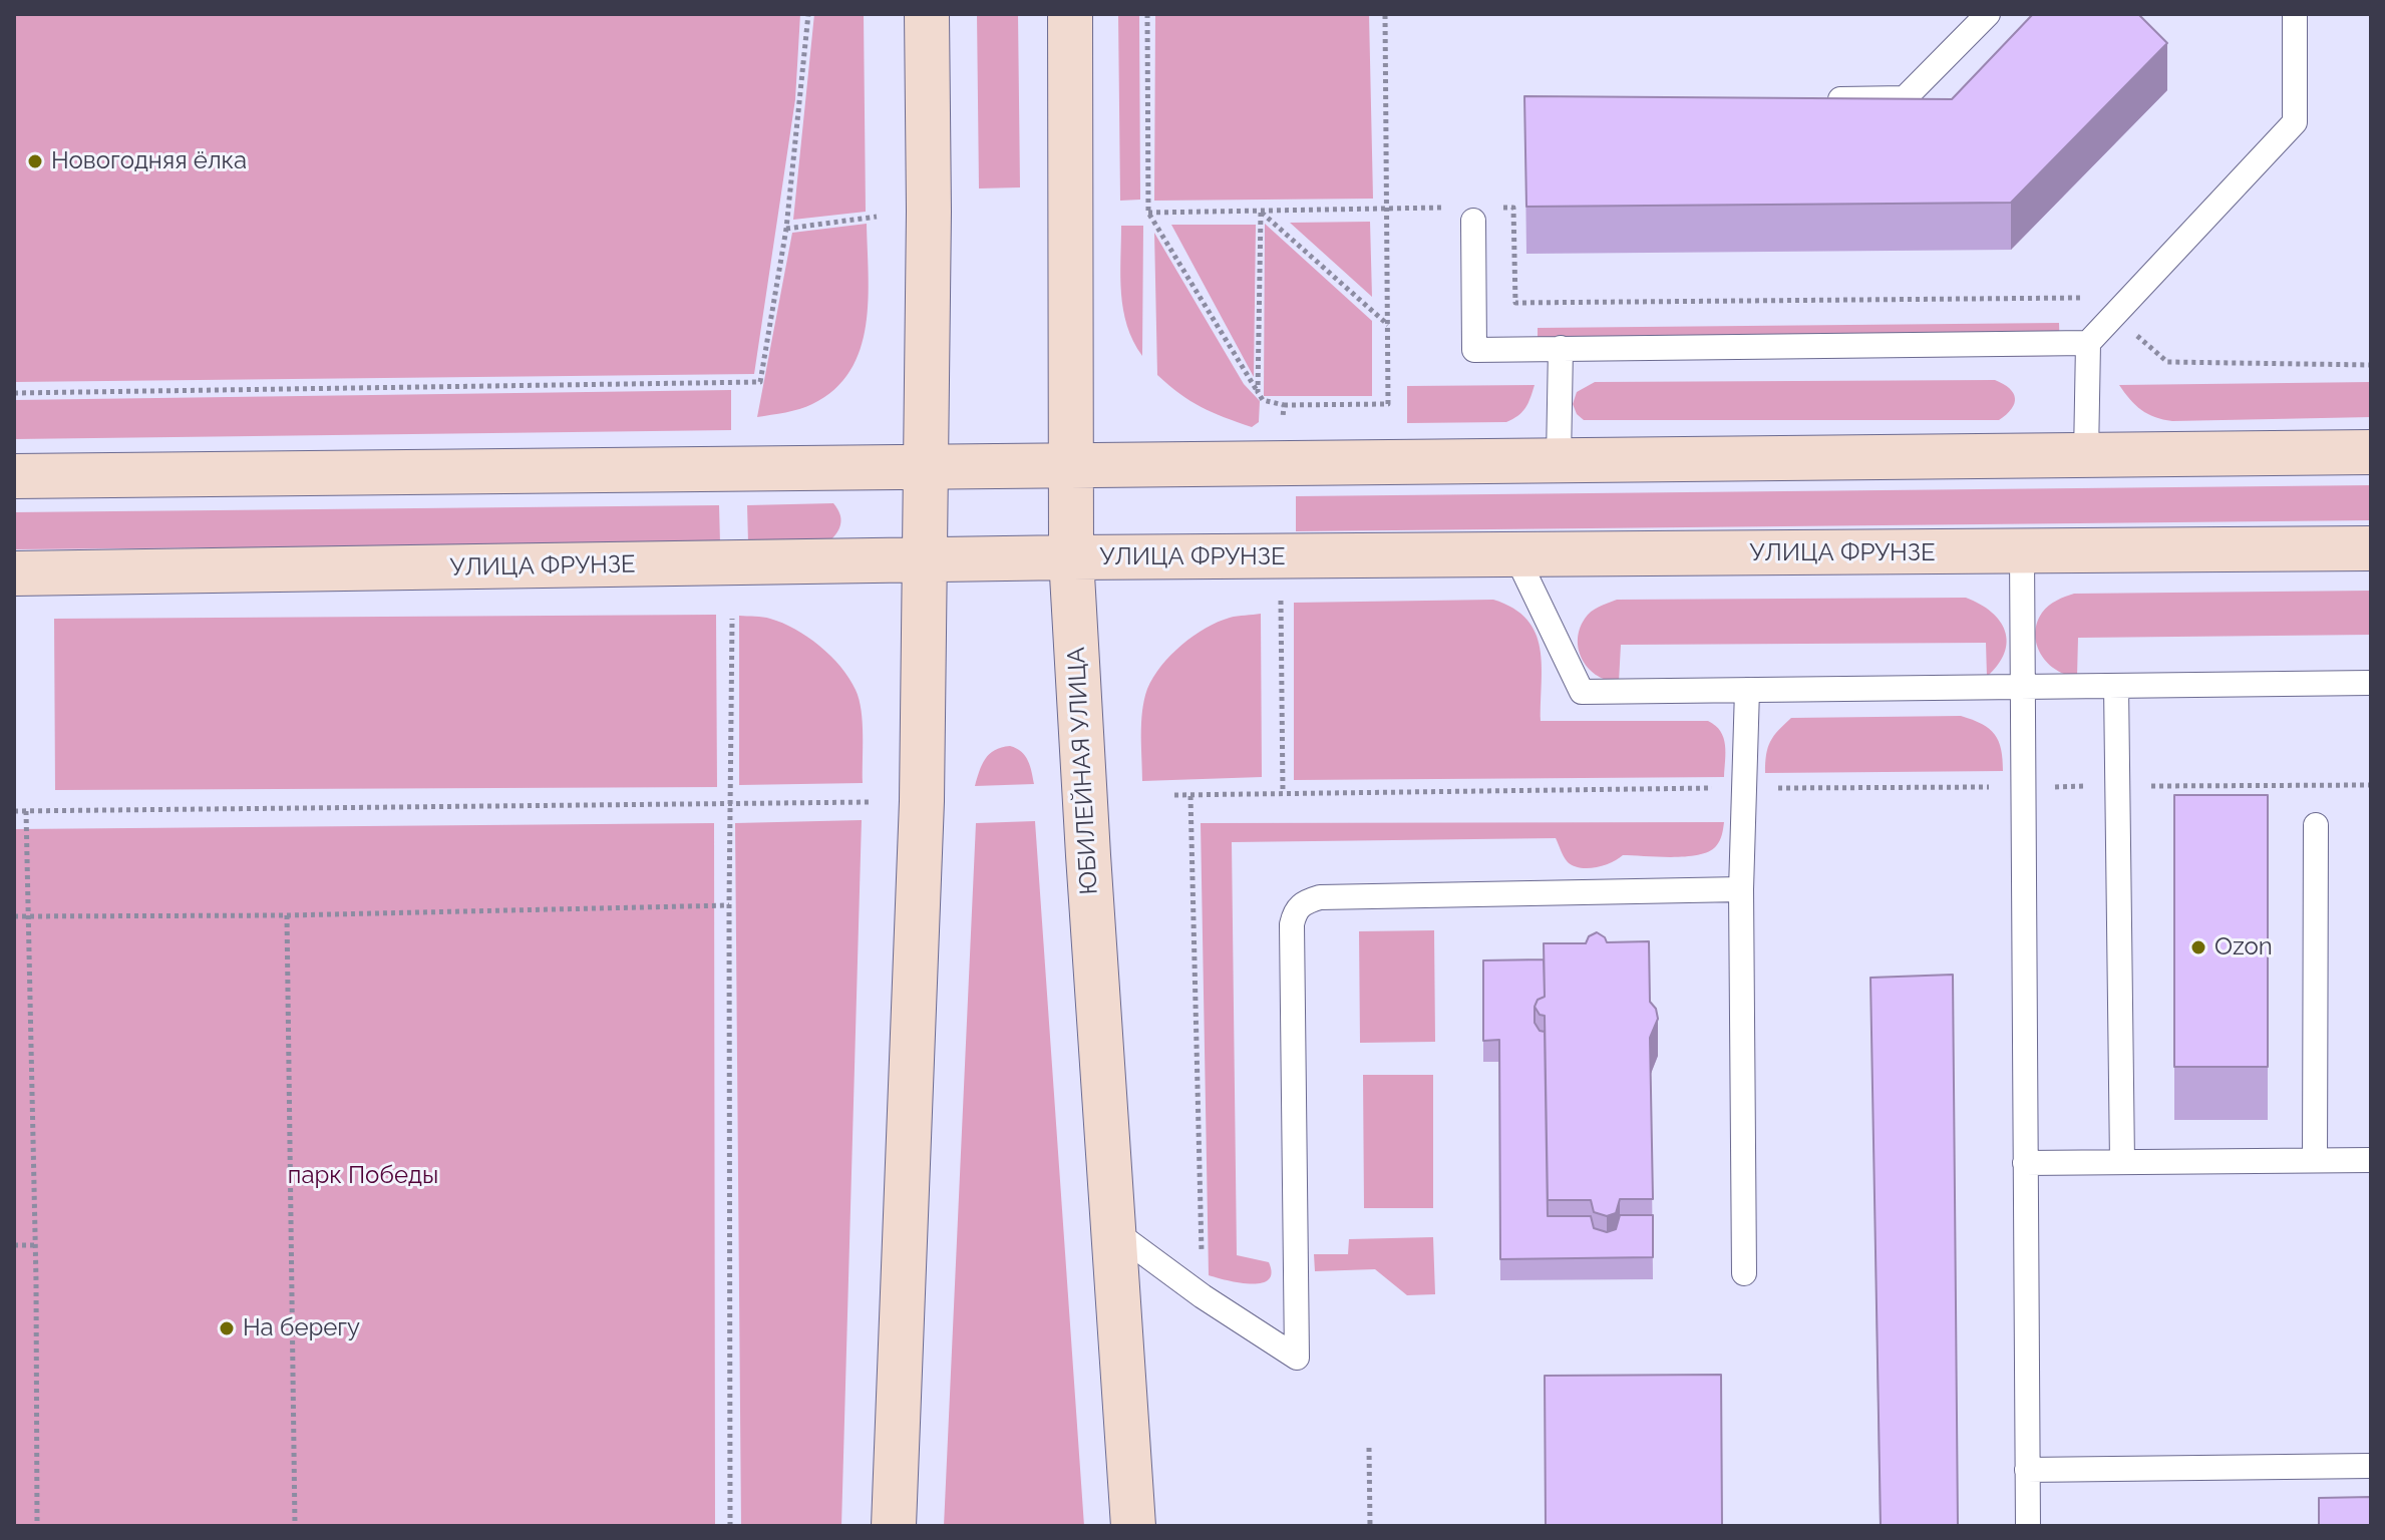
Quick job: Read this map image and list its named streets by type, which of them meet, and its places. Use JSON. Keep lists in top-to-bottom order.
{
  "streets": {
    "main road": ["УЛИЦА ФРУНЗЕ", "ЮБИЛЕЙНАЯ УЛИЦА"]
  },
  "crossings": [
    ["УЛИЦА ФРУНЗЕ", "ЮБИЛЕЙНАЯ УЛИЦА"]
  ],
  "parks": ["парк Победы"],
  "places": ["Новогодняя ёлка", "Ozon", "На берегу"]
}
